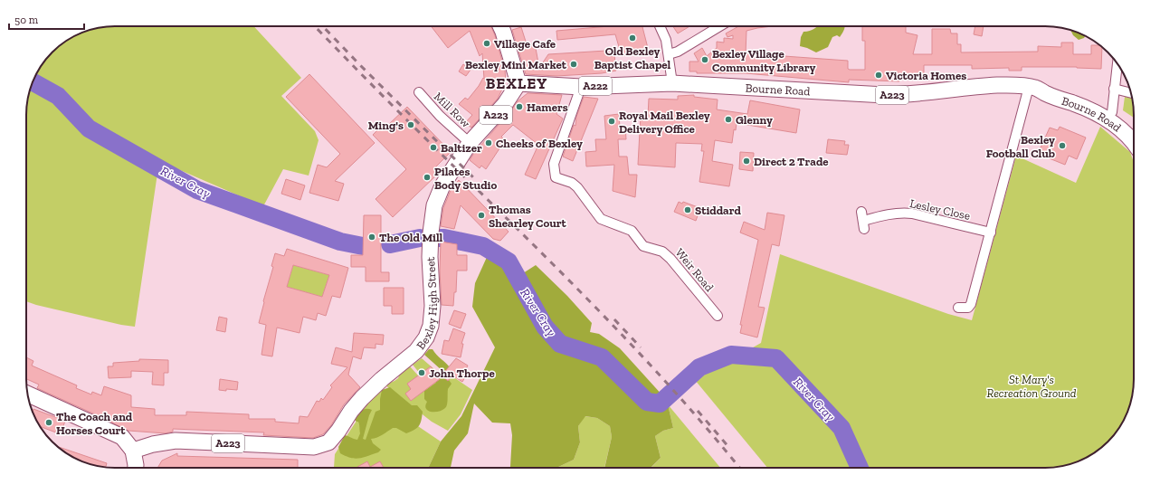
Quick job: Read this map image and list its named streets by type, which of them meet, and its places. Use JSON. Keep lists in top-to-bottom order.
{
  "streets": {
    "main road": [
      "A222",
      "Bourne Road",
      "A223",
      "Bexley High Street"
    ],
    "street": ["Mill Row", "Lesley Close", "Weir Road"]
  },
  "crossings": [
    ["Bourne Road", "Weir Road"],
    ["Bourne Road", "Bexley High Street"],
    ["Mill Row", "Bexley High Street"]
  ],
  "districts": ["BEXLEY"],
  "water": ["River Cray"],
  "parks": ["St Mary's Recreation Ground"],
  "places": [
    "Old Bexley Baptist Chapel",
    "Village Cafe",
    "Bexley Village Community Library",
    "Bexley Mini Market",
    "Victoria Homes",
    "Hamers",
    "Glenny",
    "Royal Mail Bexley Delivery Office",
    "Ming's",
    "Cheeks of Bexley",
    "Bexley Football Club",
    "Baltizer",
    "Direct 2 Trade",
    "Pilates Body Studio",
    "Stiddard",
    "Thomas Shearley Court",
    "The Old Mill",
    "John Thorpe",
    "The Coach and Horses Court"
  ],
  "scale_bar": "50 m"
}
